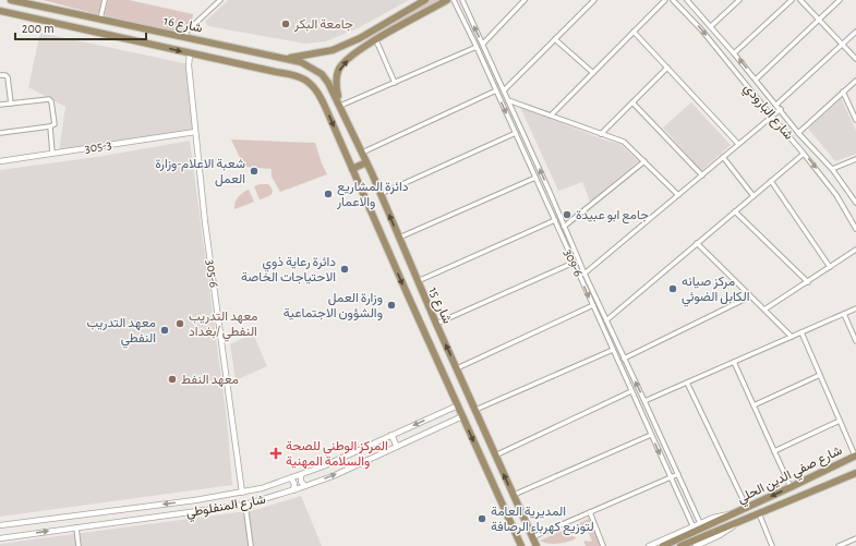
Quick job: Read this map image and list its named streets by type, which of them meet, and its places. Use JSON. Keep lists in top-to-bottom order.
{
  "streets": {
    "main road": ["شارع 16", "شارع 15", "شارع صفي الدين الحلي"],
    "street": [
      "شارع البارودي",
      "305-3",
      "309-6",
      "305-6",
      "شارع المنفلوطي"
    ]
  },
  "crossings": [
    ["شارع 16", "305-6"],
    ["شارع 16", "شارع 15"],
    ["305-3", "305-6"],
    ["309-6", "شارع صفي الدين الحلي"],
    ["305-6", "شارع المنفلوطي"],
    ["شارع 15", "شارع المنفلوطي"]
  ],
  "places": {
    "other": [
      "جامعة البكر",
      "شعبة الاعلام-وزارة العمل",
      "دائرة المشاريع والاعمار",
      "جامع ابو عبيدة",
      "دائرة رعاية ذوي الاحتياجات الخاصة",
      "مركز صيانه الكابل الضوئي",
      "وزارة العمل والشؤون الاجتماعية",
      "معهد التدريب النفطي /بغداد",
      "معهد التدريب النفطي",
      "معهد النفط",
      "المديرية العامة لتوزيع كهرباء الرصافة"
    ],
    "health": ["المركز الوطني للصحة والسلامة المهنية"]
  },
  "scale_bar": "200 m"
}
